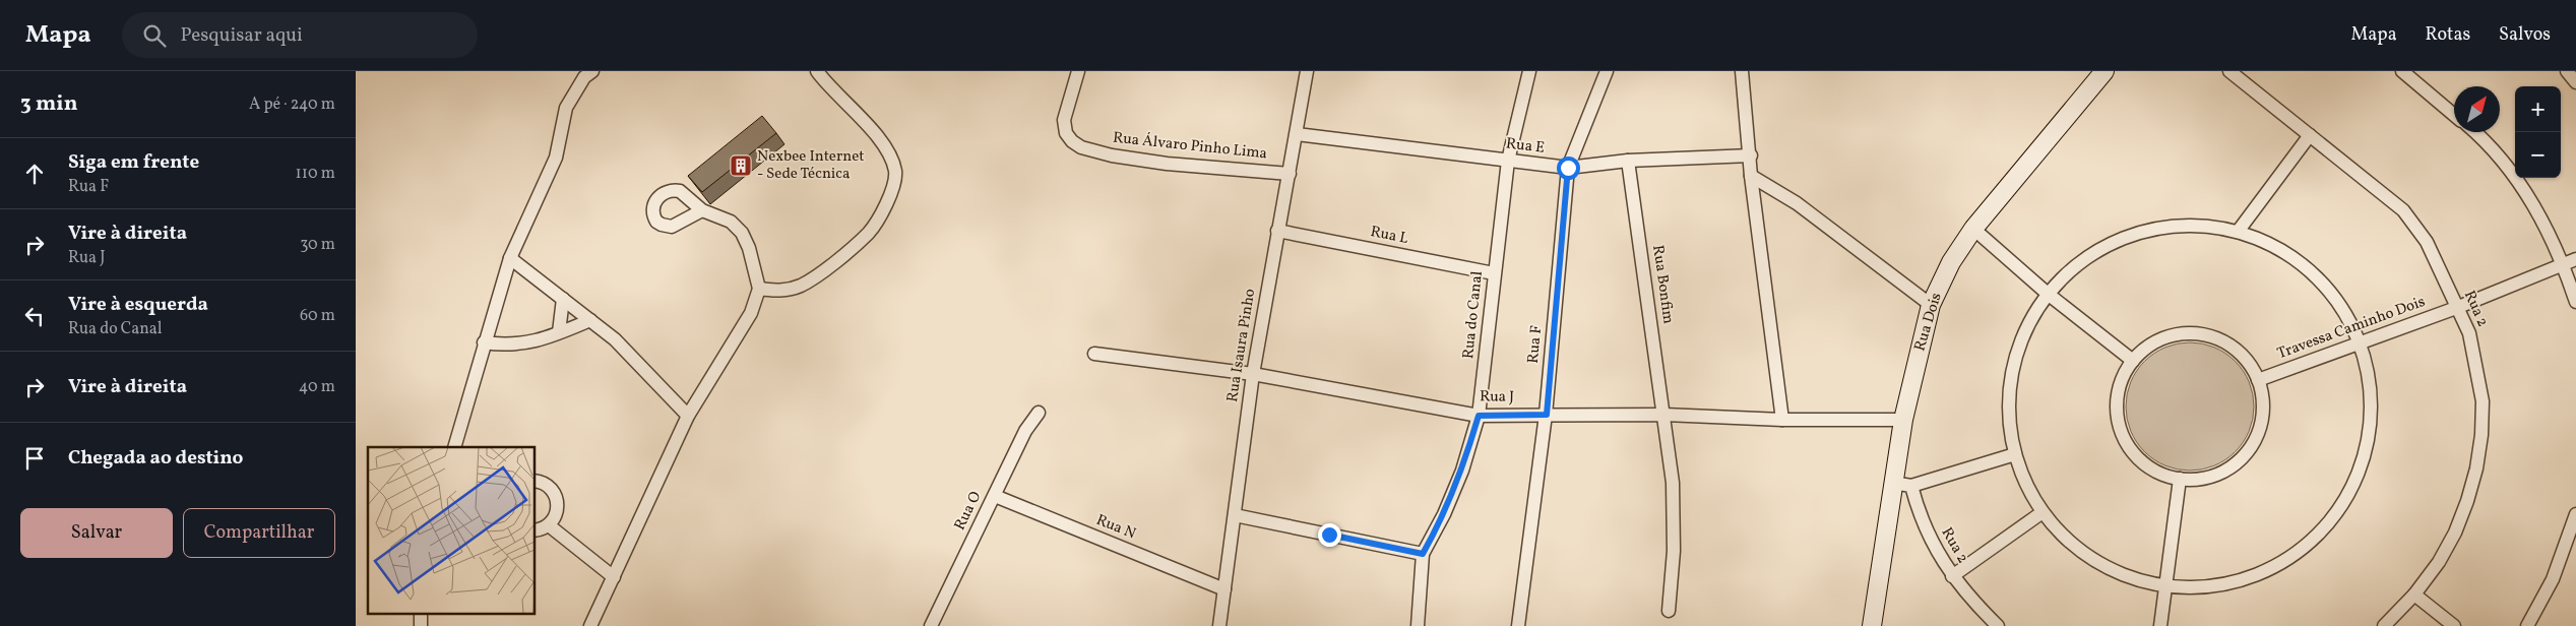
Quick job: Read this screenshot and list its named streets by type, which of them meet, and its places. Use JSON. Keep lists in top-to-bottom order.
{
  "streets": {
    "street": [
      "Rua Álvaro Pinho Lima",
      "Rua E",
      "Rua L",
      "Rua Bonfim",
      "Rua 2",
      "Rua do Canal",
      "Rua Dois",
      "Travessa Caminho Dois",
      "Rua F",
      "Rua Isaura Pinho",
      "Rua J",
      "Rua O",
      "Rua N"
    ]
  },
  "crossings": [
    ["Rua Álvaro Pinho Lima", "Rua Isaura Pinho"],
    ["Rua E", "Rua Bonfim"],
    ["Rua E", "Rua do Canal"],
    ["Rua E", "Rua F"],
    ["Rua E", "Rua Isaura Pinho"],
    ["Rua L", "Rua do Canal"],
    ["Rua L", "Rua Isaura Pinho"],
    ["Rua Bonfim", "Rua J"],
    ["Rua 2", "Travessa Caminho Dois"],
    ["Rua do Canal", "Rua J"],
    ["Rua Dois", "Rua J"],
    ["Rua F", "Rua J"],
    ["Rua Isaura Pinho", "Rua J"],
    ["Rua Isaura Pinho", "Rua N"],
    ["Rua O", "Rua N"]
  ],
  "places": {
    "building": ["Nexbee Internet - Sede Técnica"]
  },
  "north": "top right",
  "page": {
    "header": "Mapa",
    "search": "Pesquisar aqui",
    "nav": ["Mapa", "Rotas", "Salvos"],
    "heading": ["3 min", "A pé · 240 m"],
    "map_buttons": ["+", "−"],
    "list": [
      ["Siga em frente", "Rua F", "110 m"],
      ["Vire à direita", "Rua J", "30 m"],
      ["Vire à esquerda", "Rua do Canal", "60 m"],
      ["Vire à direita", "40 m"],
      "Chegada ao destino"
    ],
    "buttons": ["Salvar", "Compartilhar"]
  }
}
